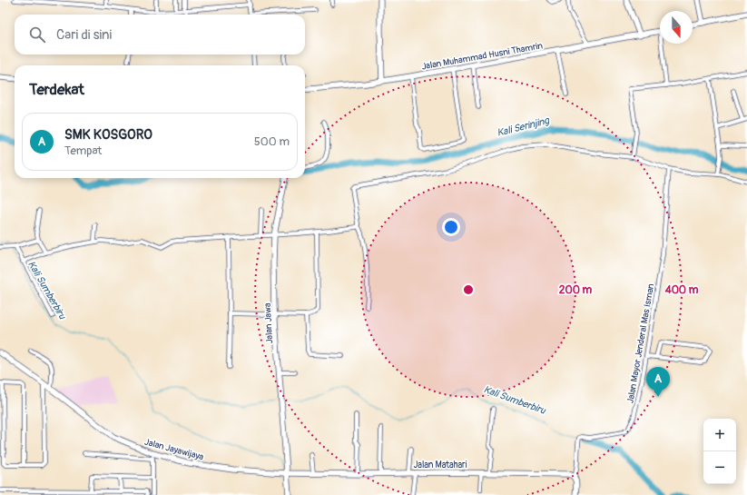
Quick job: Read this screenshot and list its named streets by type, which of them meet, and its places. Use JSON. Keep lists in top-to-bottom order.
{
  "streets": {
    "street": [
      "Jalan Muhammad Husni Thamrin",
      "Jalan Jawa",
      "Jalan Mayor Jenderal Mas Isman",
      "Jalan Jayawijaya",
      "Jalan Matahari"
    ]
  },
  "crossings": [
    ["Jalan Jawa", "Jalan Jayawijaya"],
    ["Jalan Jawa", "Jalan Matahari"],
    ["Jalan Mayor Jenderal Mas Isman", "Jalan Matahari"],
    ["Jalan Jayawijaya", "Jalan Matahari"]
  ],
  "water": ["Kali Serinjing", "Kali Sumberbiru"],
  "north": "bottom",
  "page": {
    "search": "Cari di sini",
    "heading": "Terdekat",
    "list": [
      {
        "mark": "A",
        "name": "SMK KOSGORO",
        "note": "Tempat",
        "value": "500 m"
      }
    ],
    "pins": "A",
    "map_buttons": ["+", "−"]
  },
  "rings": ["200 m", "400 m"]
}
